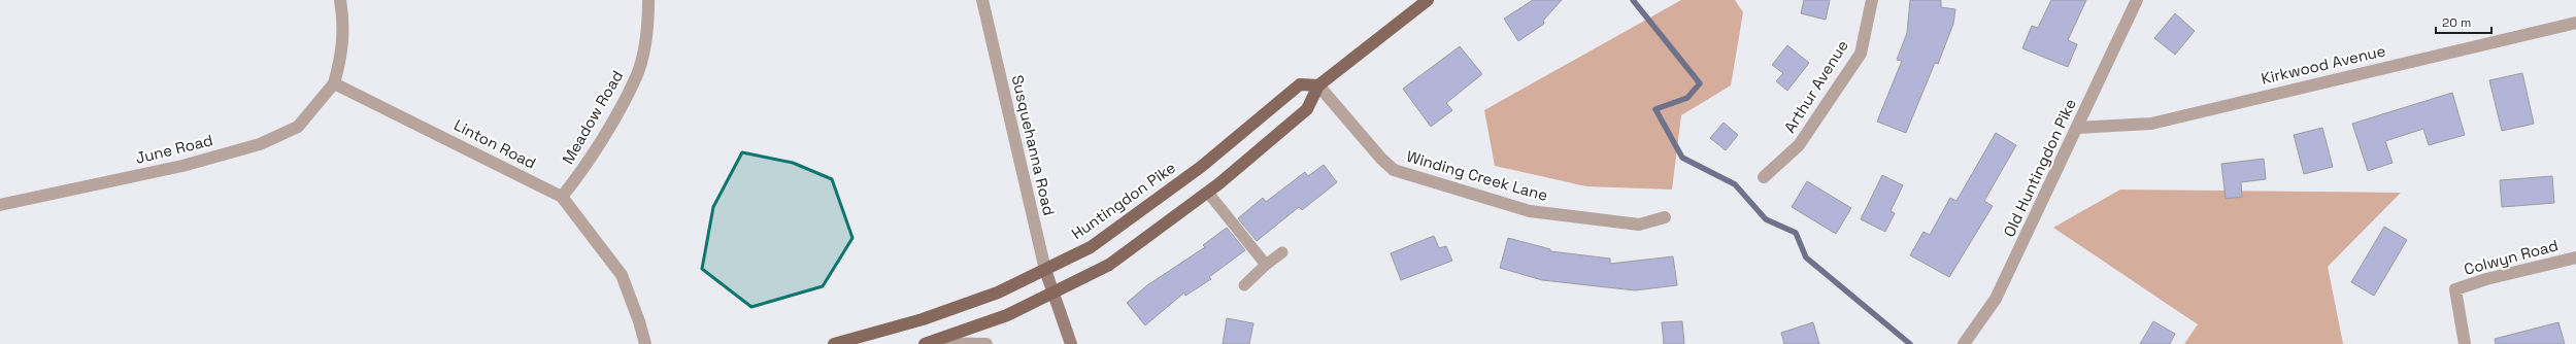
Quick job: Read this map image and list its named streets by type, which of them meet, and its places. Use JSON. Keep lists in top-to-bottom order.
{
  "streets": {
    "main road": ["Susquehanna Road", "Huntingdon Pike"],
    "street": [
      "Kirkwood Avenue",
      "Arthur Avenue",
      "Meadow Road",
      "Linton Road",
      "June Road",
      "Old Huntingdon Pike",
      "Winding Creek Lane",
      "Colwyn Road"
    ]
  },
  "crossings": [
    ["Kirkwood Avenue", "Old Huntingdon Pike"],
    ["Meadow Road", "Linton Road"],
    ["Linton Road", "June Road"],
    ["Susquehanna Road", "Huntingdon Pike"],
    ["Winding Creek Lane", "Huntingdon Pike"]
  ],
  "scale_bar": "20 m"
}
